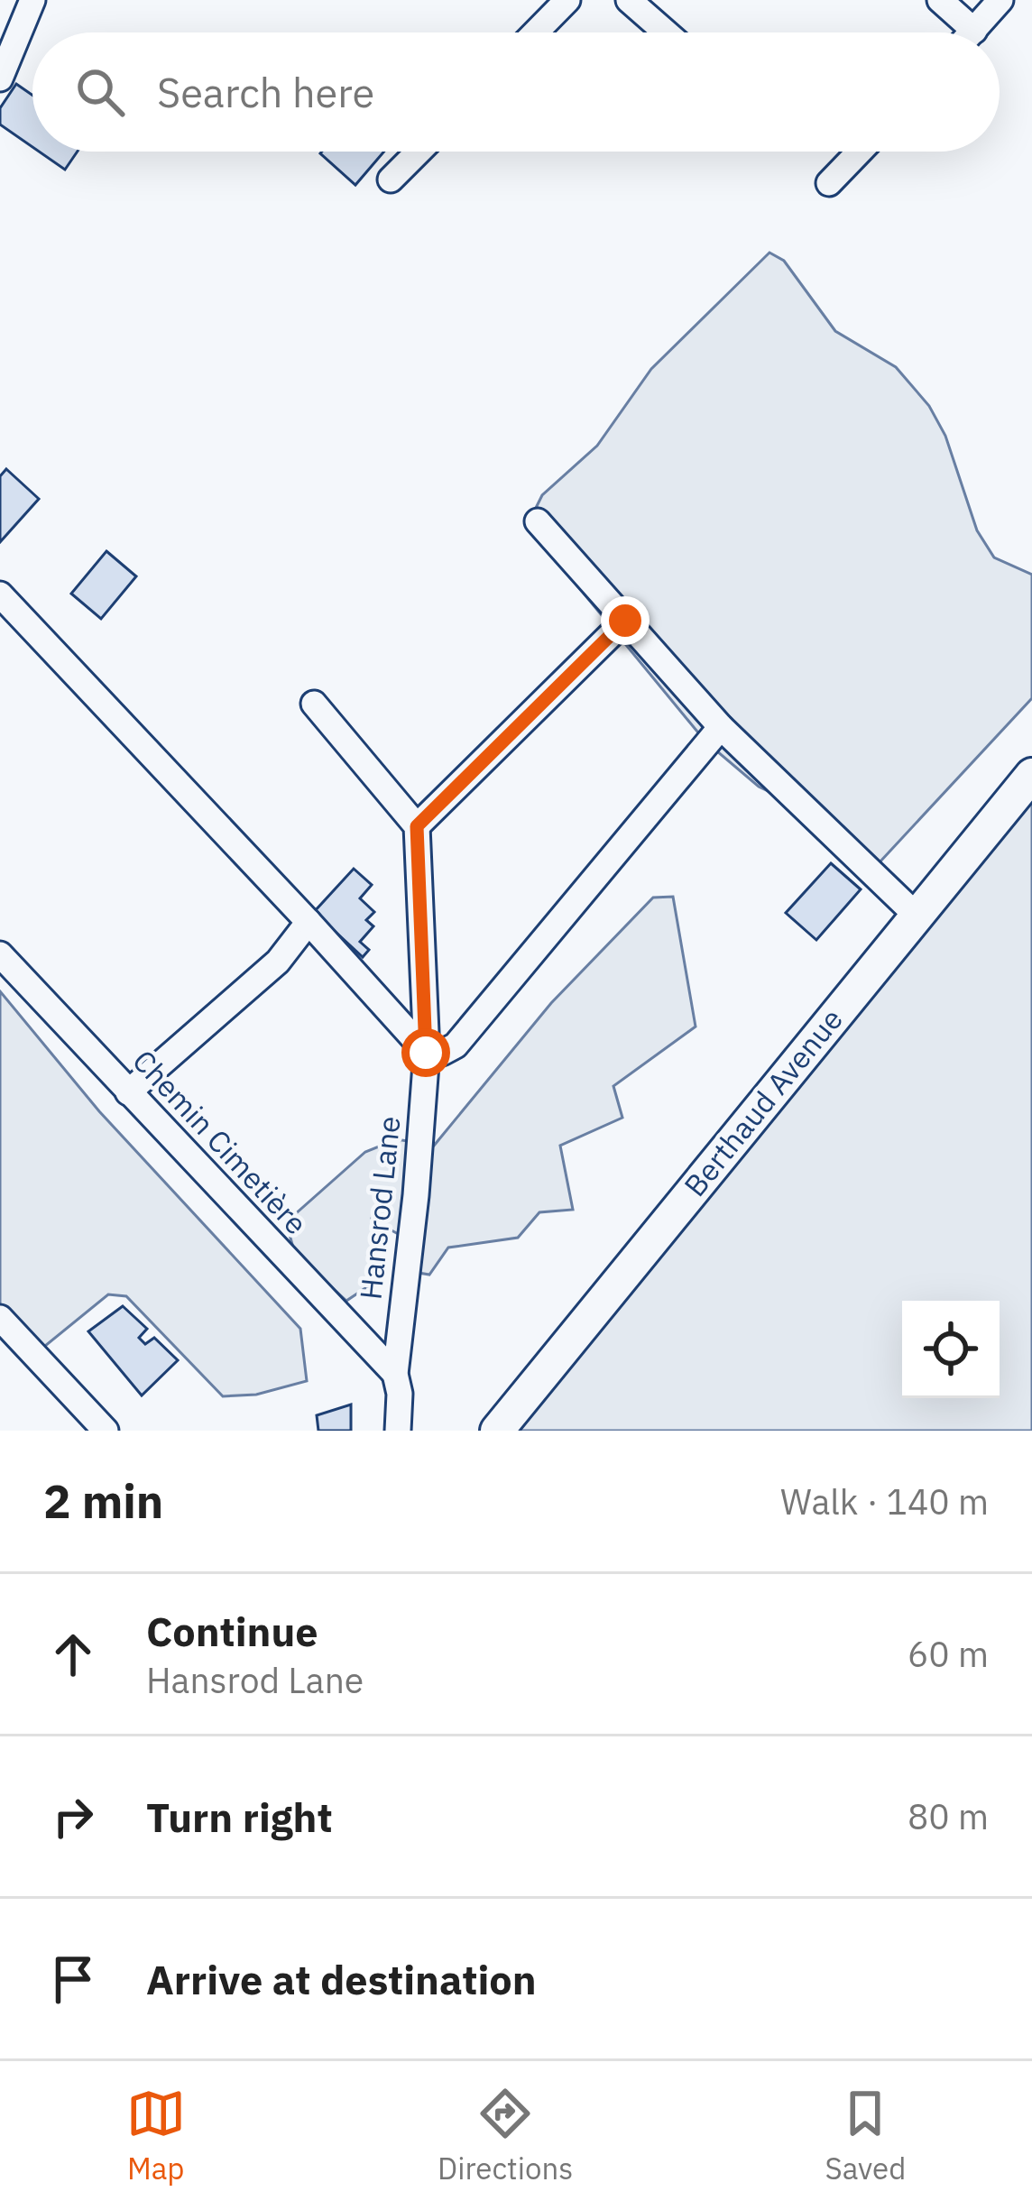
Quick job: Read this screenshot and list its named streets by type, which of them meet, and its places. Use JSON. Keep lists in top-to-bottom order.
{
  "streets": {
    "street": ["Berthaud Avenue", "Chemin Cimetière", "Hansrod Lane"]
  },
  "crossings": [
    ["Chemin Cimetière", "Hansrod Lane"]
  ],
  "page": {
    "search": "Search here",
    "heading": ["2 min", "Walk · 140 m"],
    "list": [
      ["Continue", "Hansrod Lane", "60 m"],
      ["Turn right", "80 m"],
      "Arrive at destination"
    ],
    "nav": ["Map", "Directions", "Saved"]
  }
}
